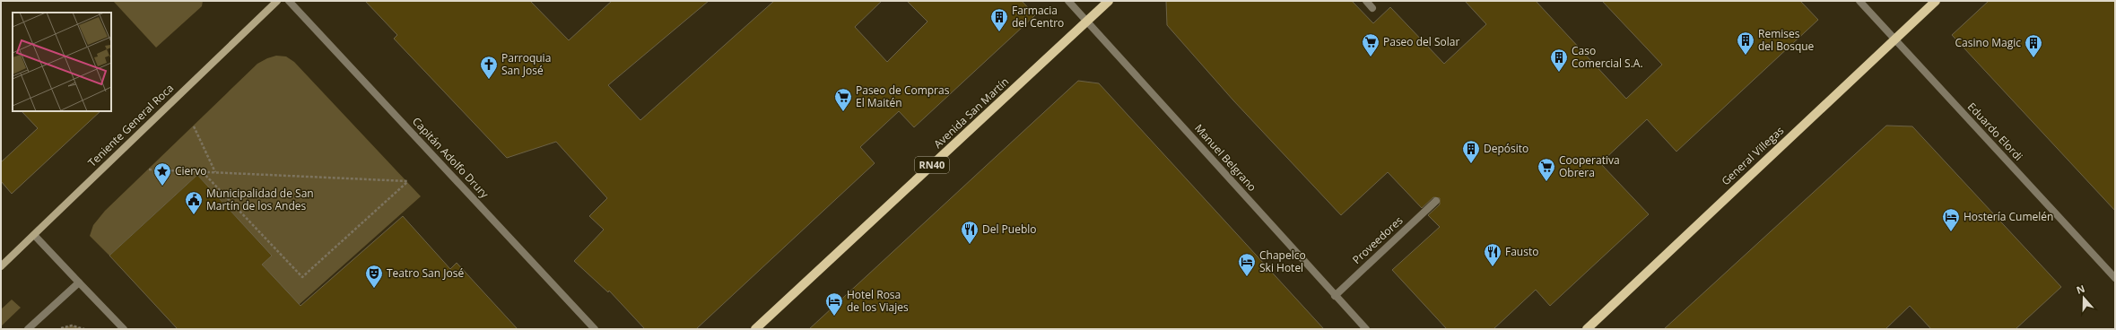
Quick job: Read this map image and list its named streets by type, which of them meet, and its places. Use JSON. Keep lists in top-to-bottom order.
{
  "streets": {
    "main road": [
      "Avenida San Martín",
      "Teniente General Roca",
      "General Villegas",
      "RN40"
    ],
    "street": [
      "Eduardo Elordi",
      "Capitán Adolfo Drury",
      "Manuel Belgrano",
      "Proveedores"
    ]
  },
  "crossings": [
    ["Avenida San Martín", "Manuel Belgrano"],
    ["Eduardo Elordi", "General Villegas"],
    ["Manuel Belgrano", "Proveedores"]
  ],
  "places": {
    "building": [
      "Farmacia del Centro",
      "Remises del Bosque",
      "Casino Magic",
      "Caso Comercial S.A.",
      "Depósito"
    ],
    "supermarket": ["Paseo del Solar", "Paseo de Compras El Maitén", "Cooperativa Obrera"],
    "church": ["Parroquia San José"],
    "place": ["Ciervo"],
    "public building": ["Municipalidad de San Martín de los Andes"],
    "hotel": ["Hostería Cumelén", "Chapelco Ski Hotel", "Hotel Rosa de los Viajes"],
    "restaurant": ["Del Pueblo", "Fausto"],
    "theatre": ["Teatro San José"]
  },
  "north": "top"
}
